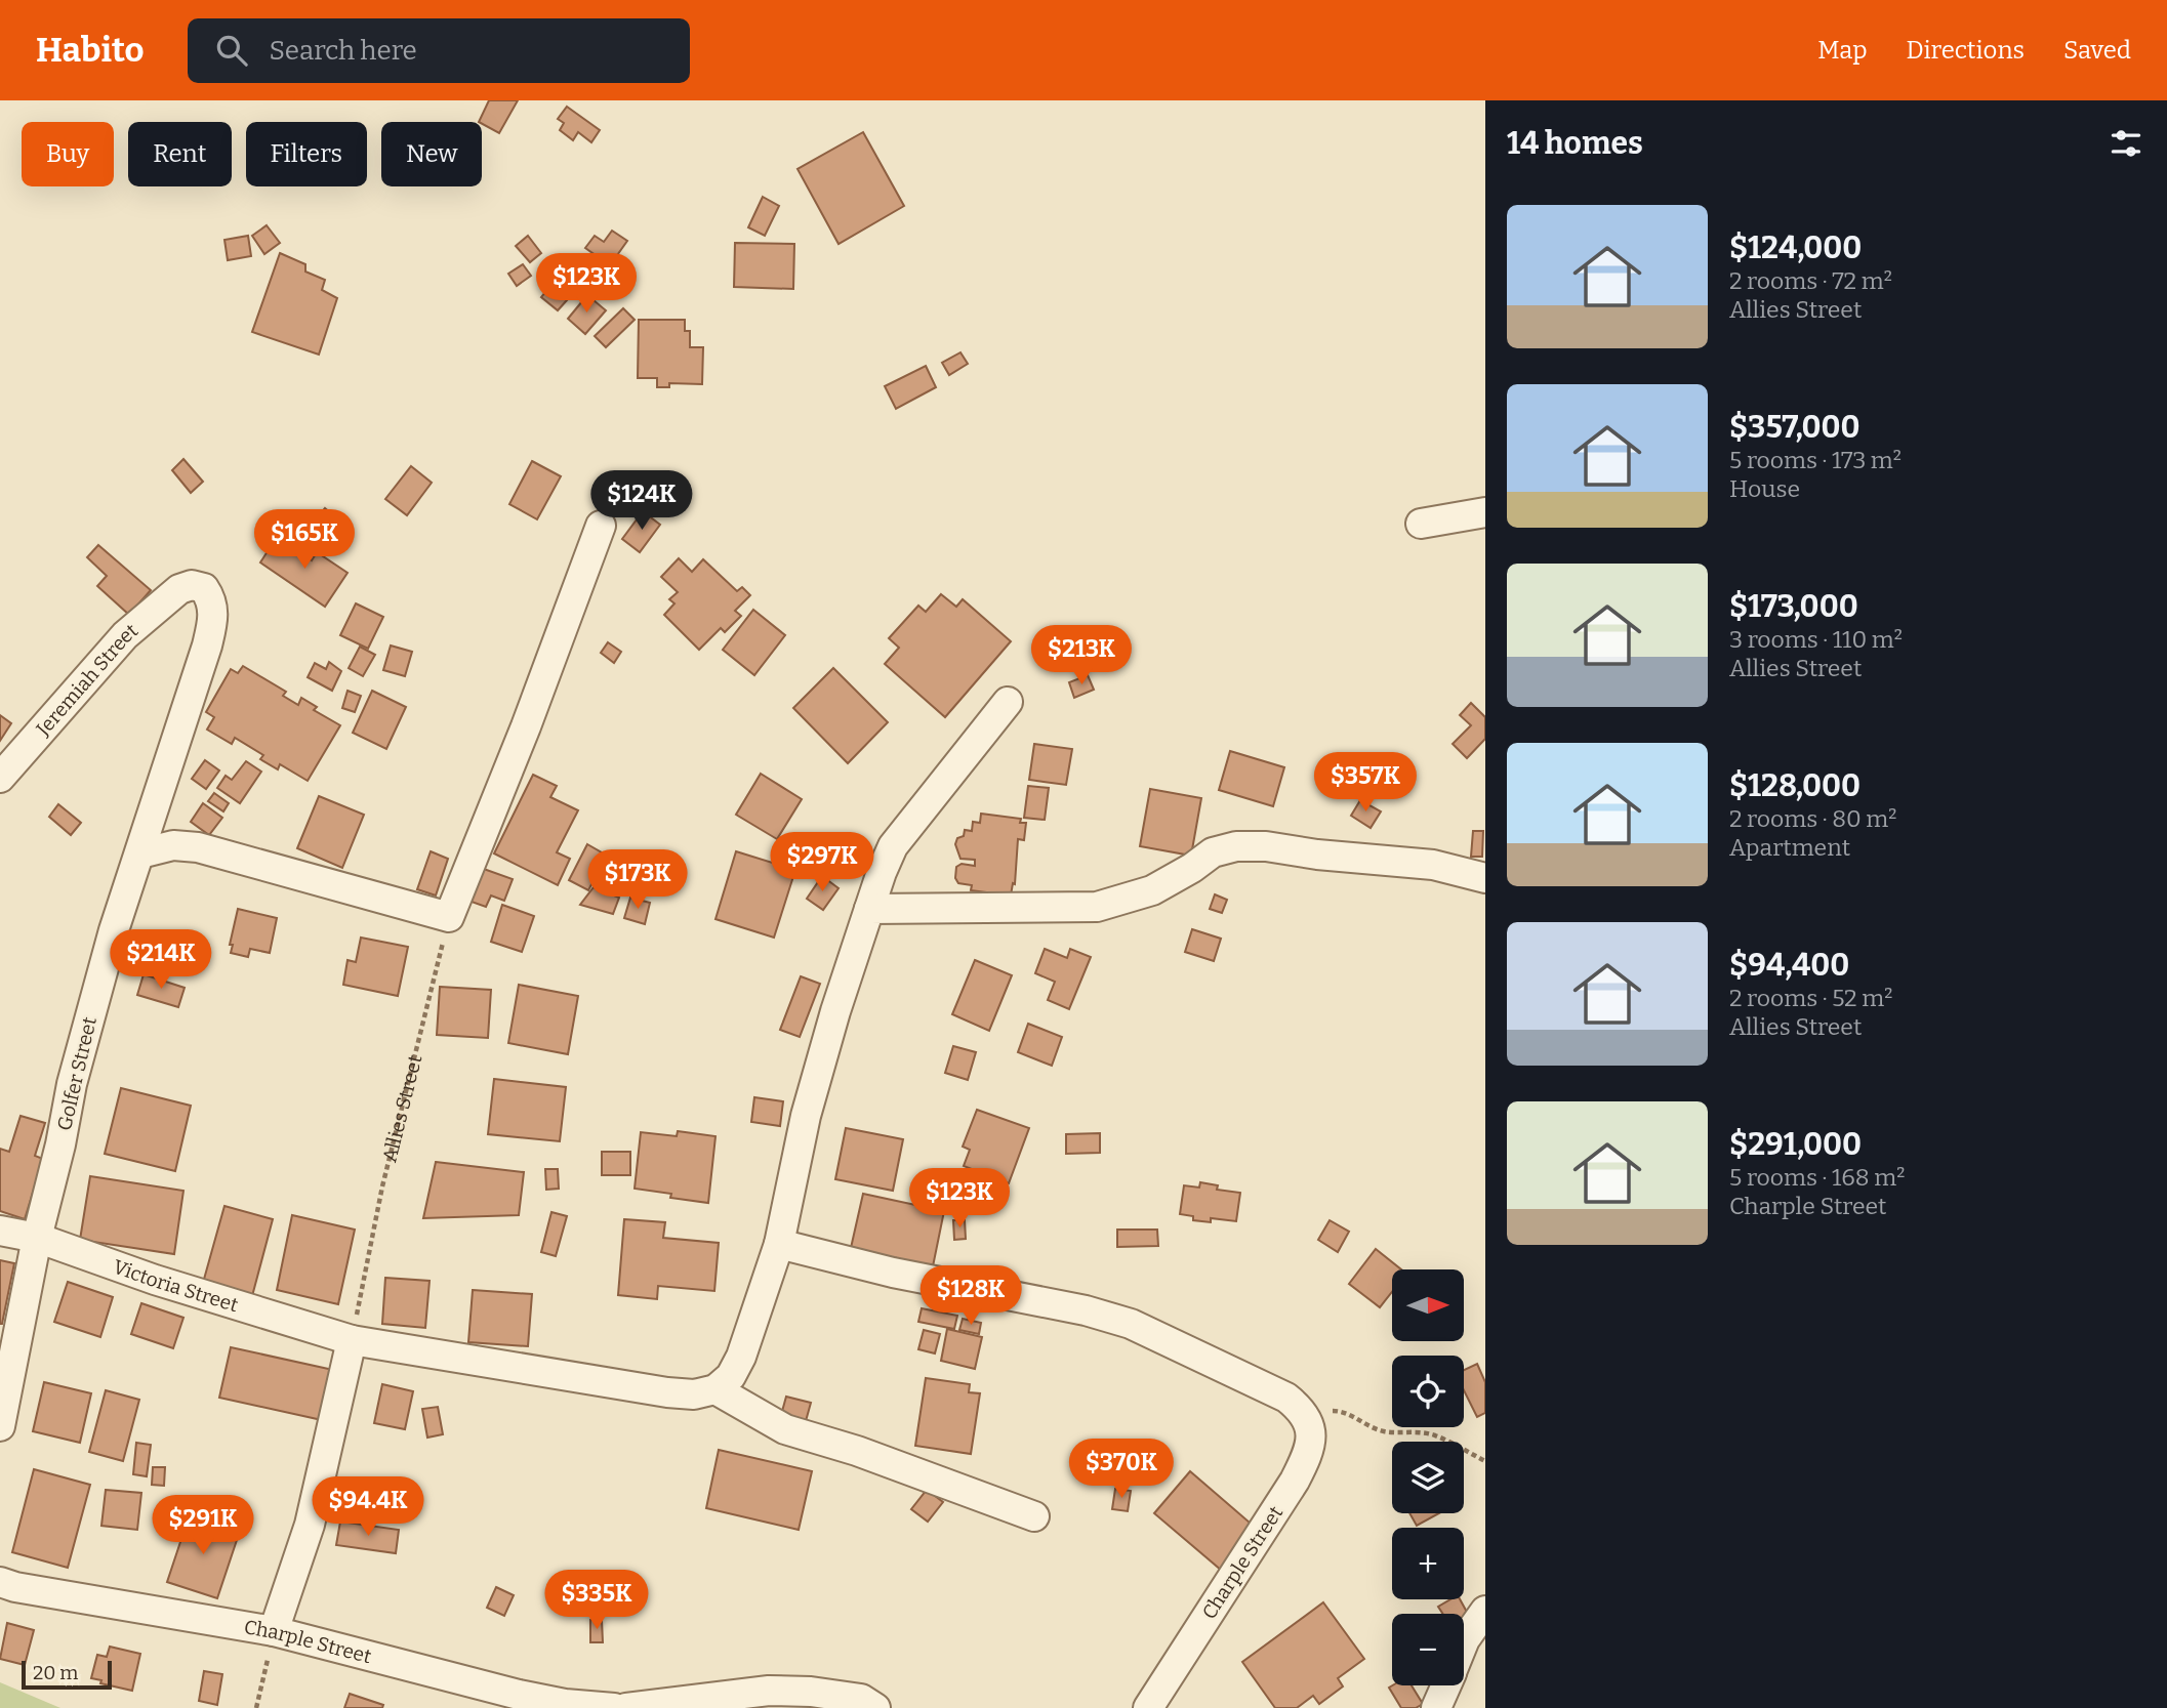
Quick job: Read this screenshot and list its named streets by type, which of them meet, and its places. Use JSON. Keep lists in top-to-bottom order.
{
  "streets": {
    "street": [
      "Jeremiah Street",
      "Golfer Street",
      "Victoria Street",
      "Charple Street"
    ],
    "path": ["Allies Street"]
  },
  "crossings": [
    ["Jeremiah Street", "Golfer Street"],
    ["Golfer Street", "Victoria Street"],
    ["Allies Street", "Victoria Street"]
  ],
  "scale_bar": "20 m",
  "north": "right",
  "page": {
    "header": "Habito",
    "search": "Search here",
    "nav": ["Map", "Directions", "Saved"],
    "heading": "14 homes",
    "chip": [
      "Buy",
      "Rent",
      "Filters",
      "New"
    ],
    "list": [
      {
        "name": "$124,000",
        "note": "2 rooms · 72 m² · Allies Street"
      },
      {
        "name": "$357,000",
        "note": "5 rooms · 173 m² · House"
      },
      {
        "name": "$173,000",
        "note": "3 rooms · 110 m² · Allies Street"
      },
      {
        "name": "$128,000",
        "note": "2 rooms · 80 m² · Apartment"
      },
      {
        "name": "$94,400",
        "note": "2 rooms · 52 m² · Allies Street"
      },
      {
        "name": "$291,000",
        "note": "5 rooms · 168 m² · Charple Street"
      }
    ],
    "price": [
      "$123K",
      "$124K",
      "$165K",
      "$213K",
      "$357K",
      "$297K",
      "$173K",
      "$214K",
      "$123K",
      "$128K",
      "$370K",
      "$94.4K",
      "$291K",
      "$335K"
    ],
    "map_buttons": ["+", "−"],
    "scale": "20 m"
  }
}
